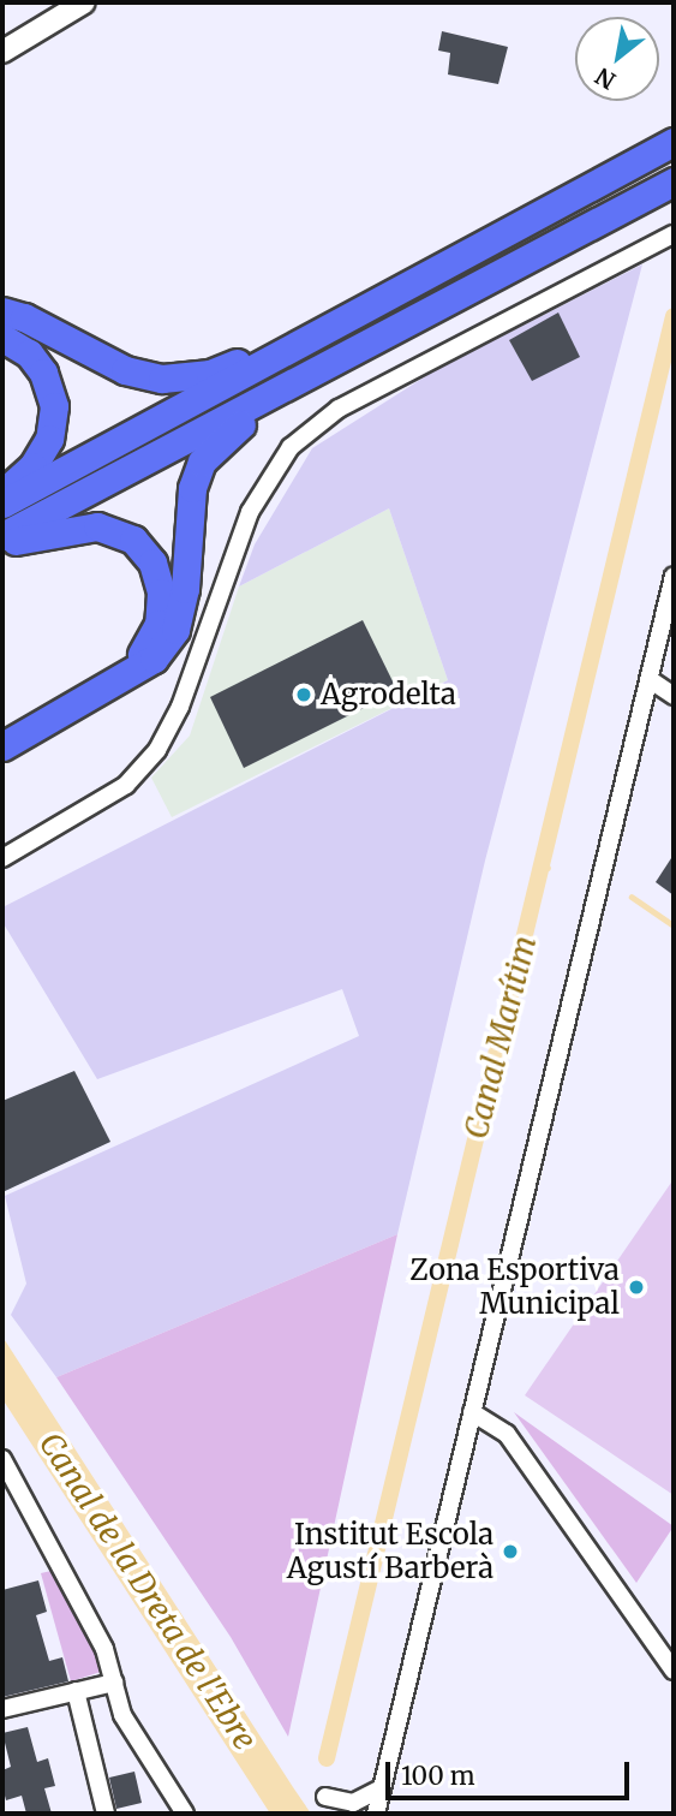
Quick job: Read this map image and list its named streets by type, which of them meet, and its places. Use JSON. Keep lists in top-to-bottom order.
{
  "water": ["Canal Marítim", "Canal de la Dreta de l'Ebre"],
  "places": ["Agrodelta", "Zona Esportiva Municipal", "Institut Escola Agustí Barberà"],
  "scale_bar": "100 m",
  "north": "bottom left"
}
